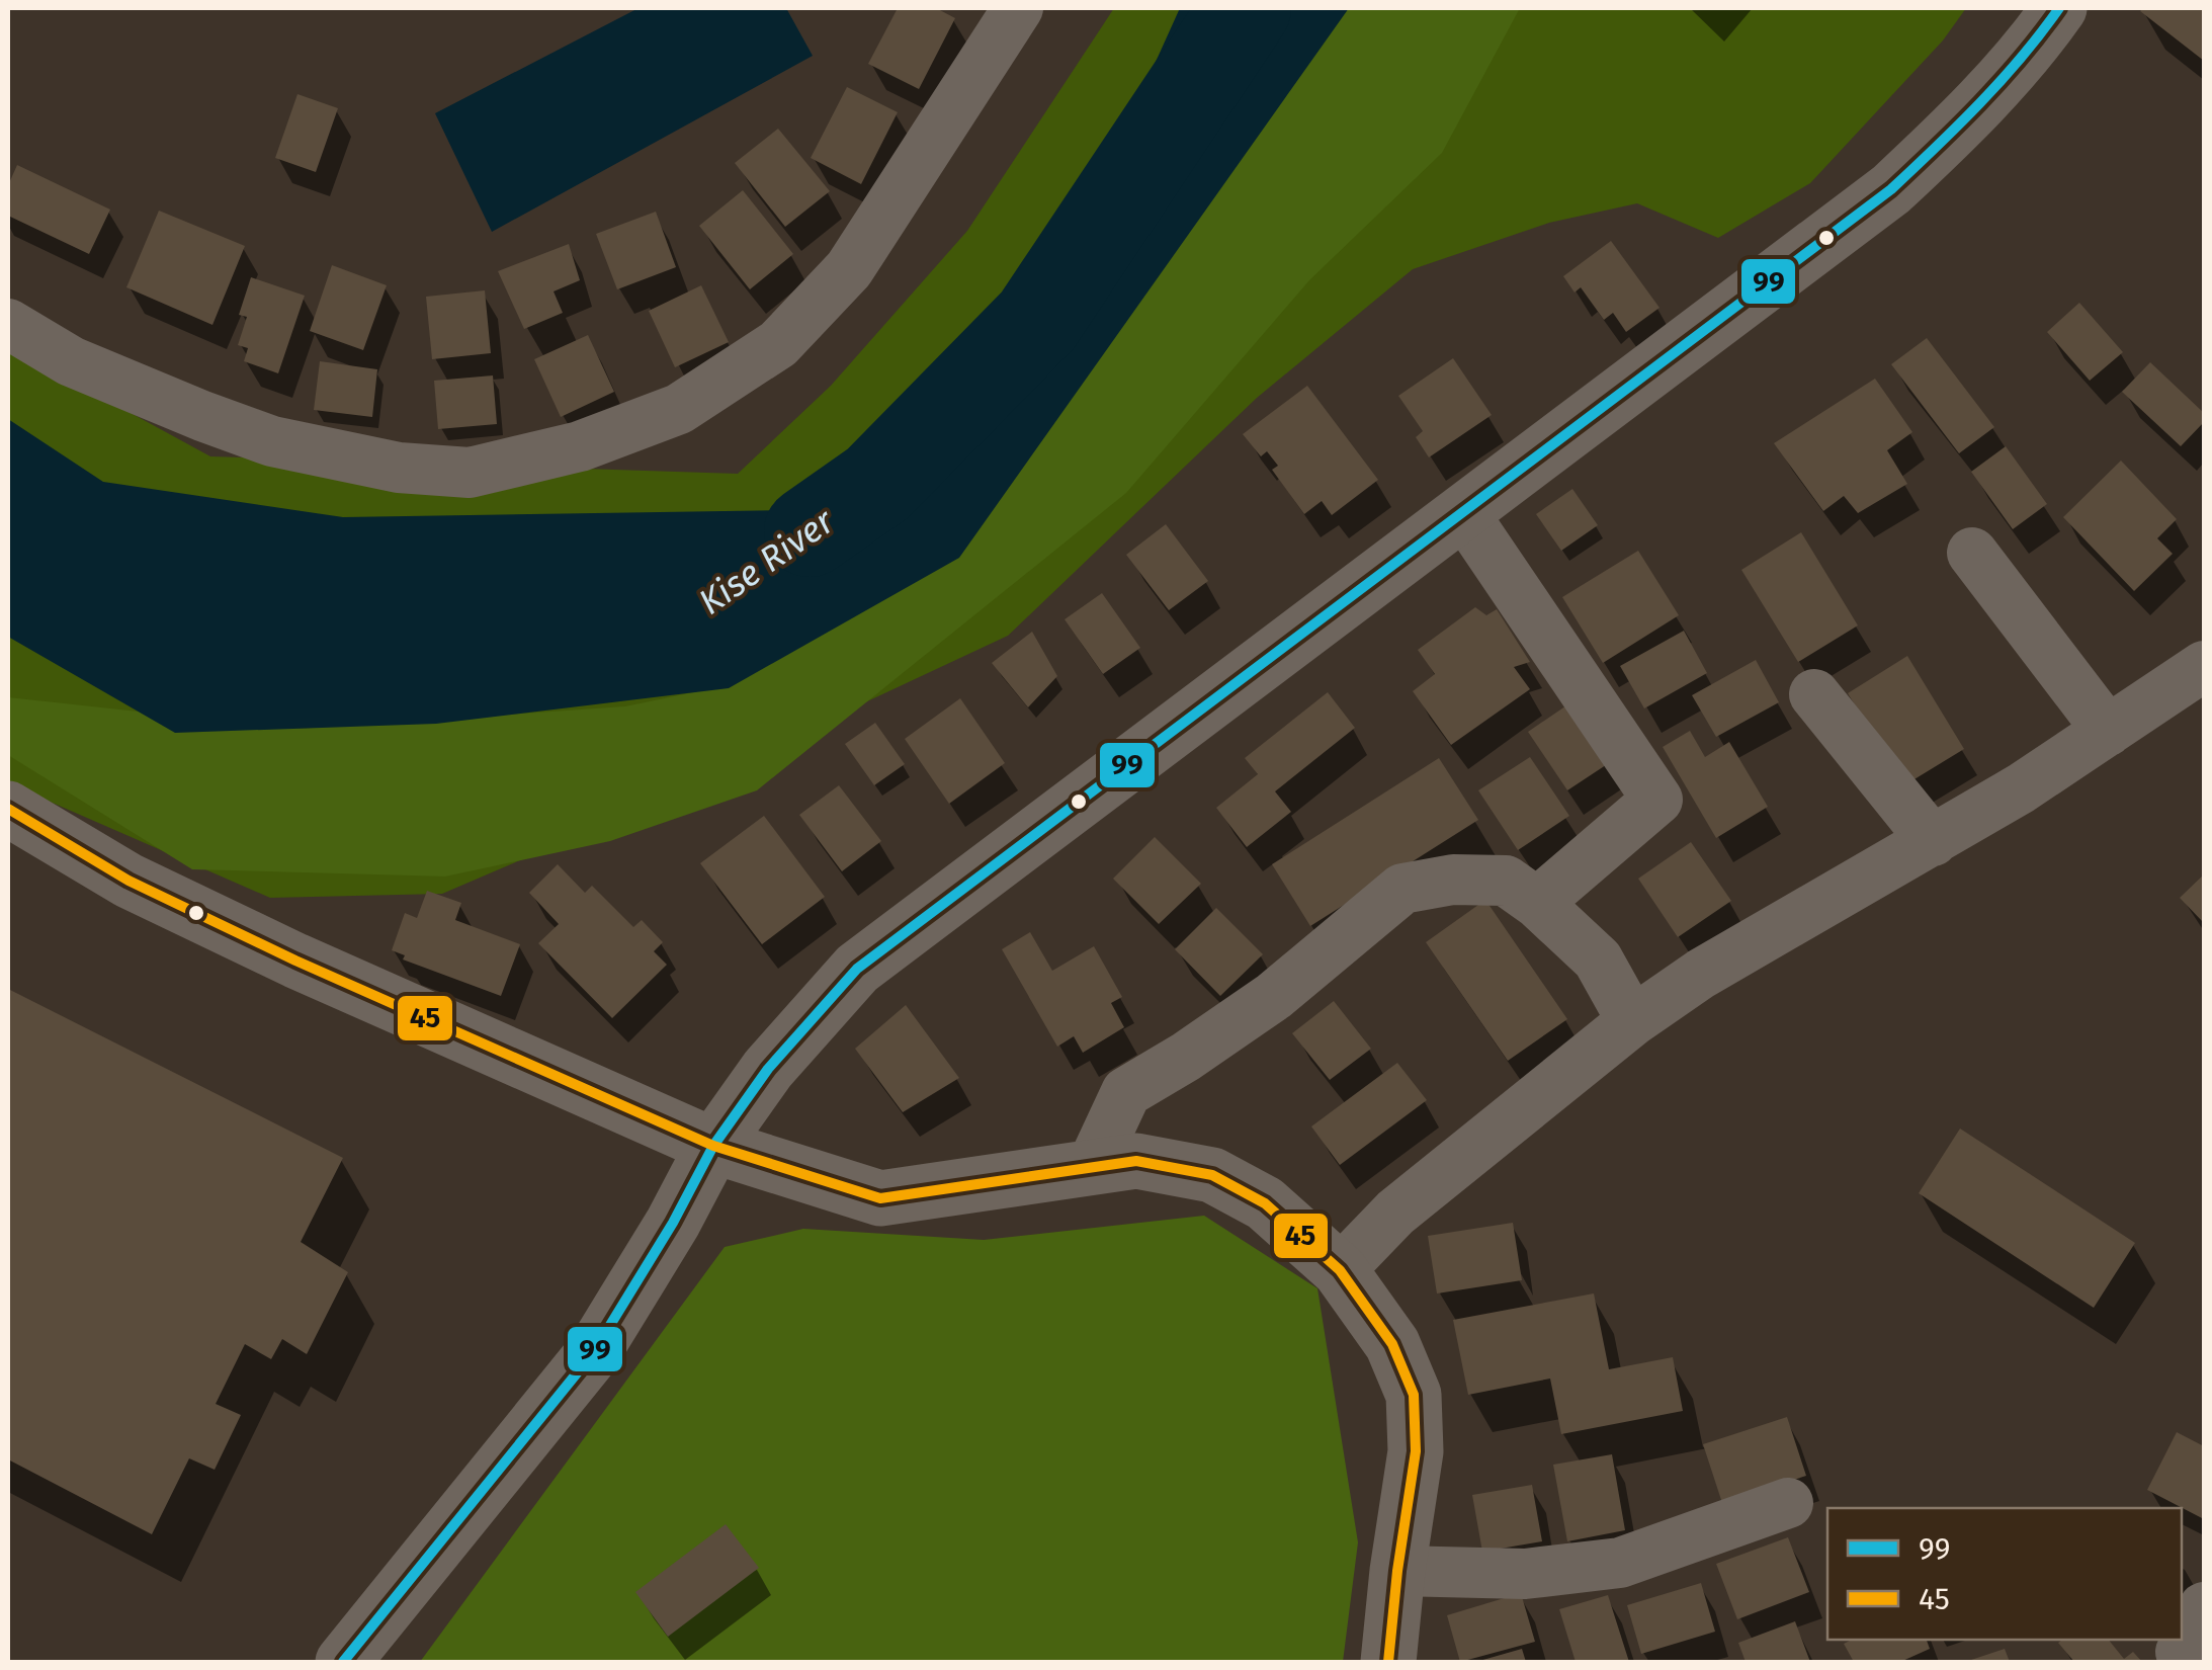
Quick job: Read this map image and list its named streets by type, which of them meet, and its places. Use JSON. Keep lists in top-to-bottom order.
{
  "water": ["Kise River"],
  "lines": ["transit line 99", "transit line 45"],
  "legend": ["99", "45"]
}
